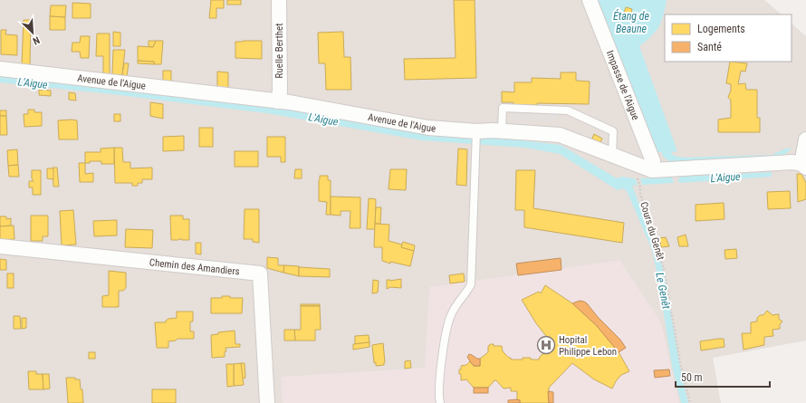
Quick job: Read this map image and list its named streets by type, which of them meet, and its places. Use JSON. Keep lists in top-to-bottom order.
{
  "streets": {
    "street": [
      "Ruelle Berthet",
      "Avenue de l'Aigue",
      "Impasse de l'Aigue",
      "Chemin des Amandiers"
    ],
    "path": ["Cours du Genêt"]
  },
  "crossings": [
    ["Ruelle Berthet", "Avenue de l'Aigue"],
    ["Avenue de l'Aigue", "Impasse de l'Aigue"]
  ],
  "water": ["Étang de Beaune", "L'Aigue", "Le Genêt"],
  "places": {
    "hospital": ["Hopital Philippe Lebon"]
  },
  "legend": ["Logements", "Santé"],
  "scale_bar": "50 m",
  "north": "bottom right"
}
